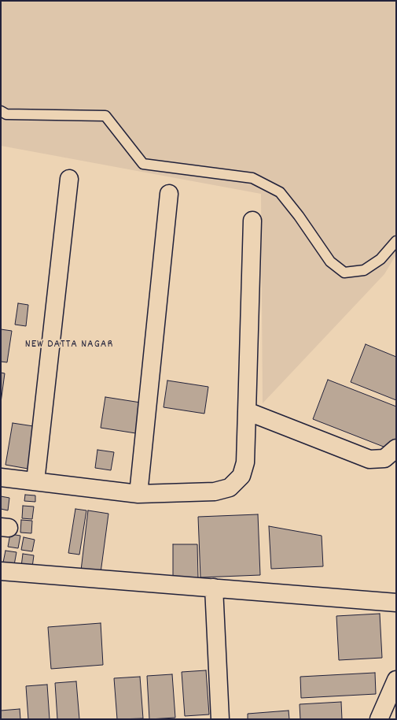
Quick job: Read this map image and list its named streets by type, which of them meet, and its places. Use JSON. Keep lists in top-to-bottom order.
{
  "districts": ["NEW DATTA NAGAR"]
}
